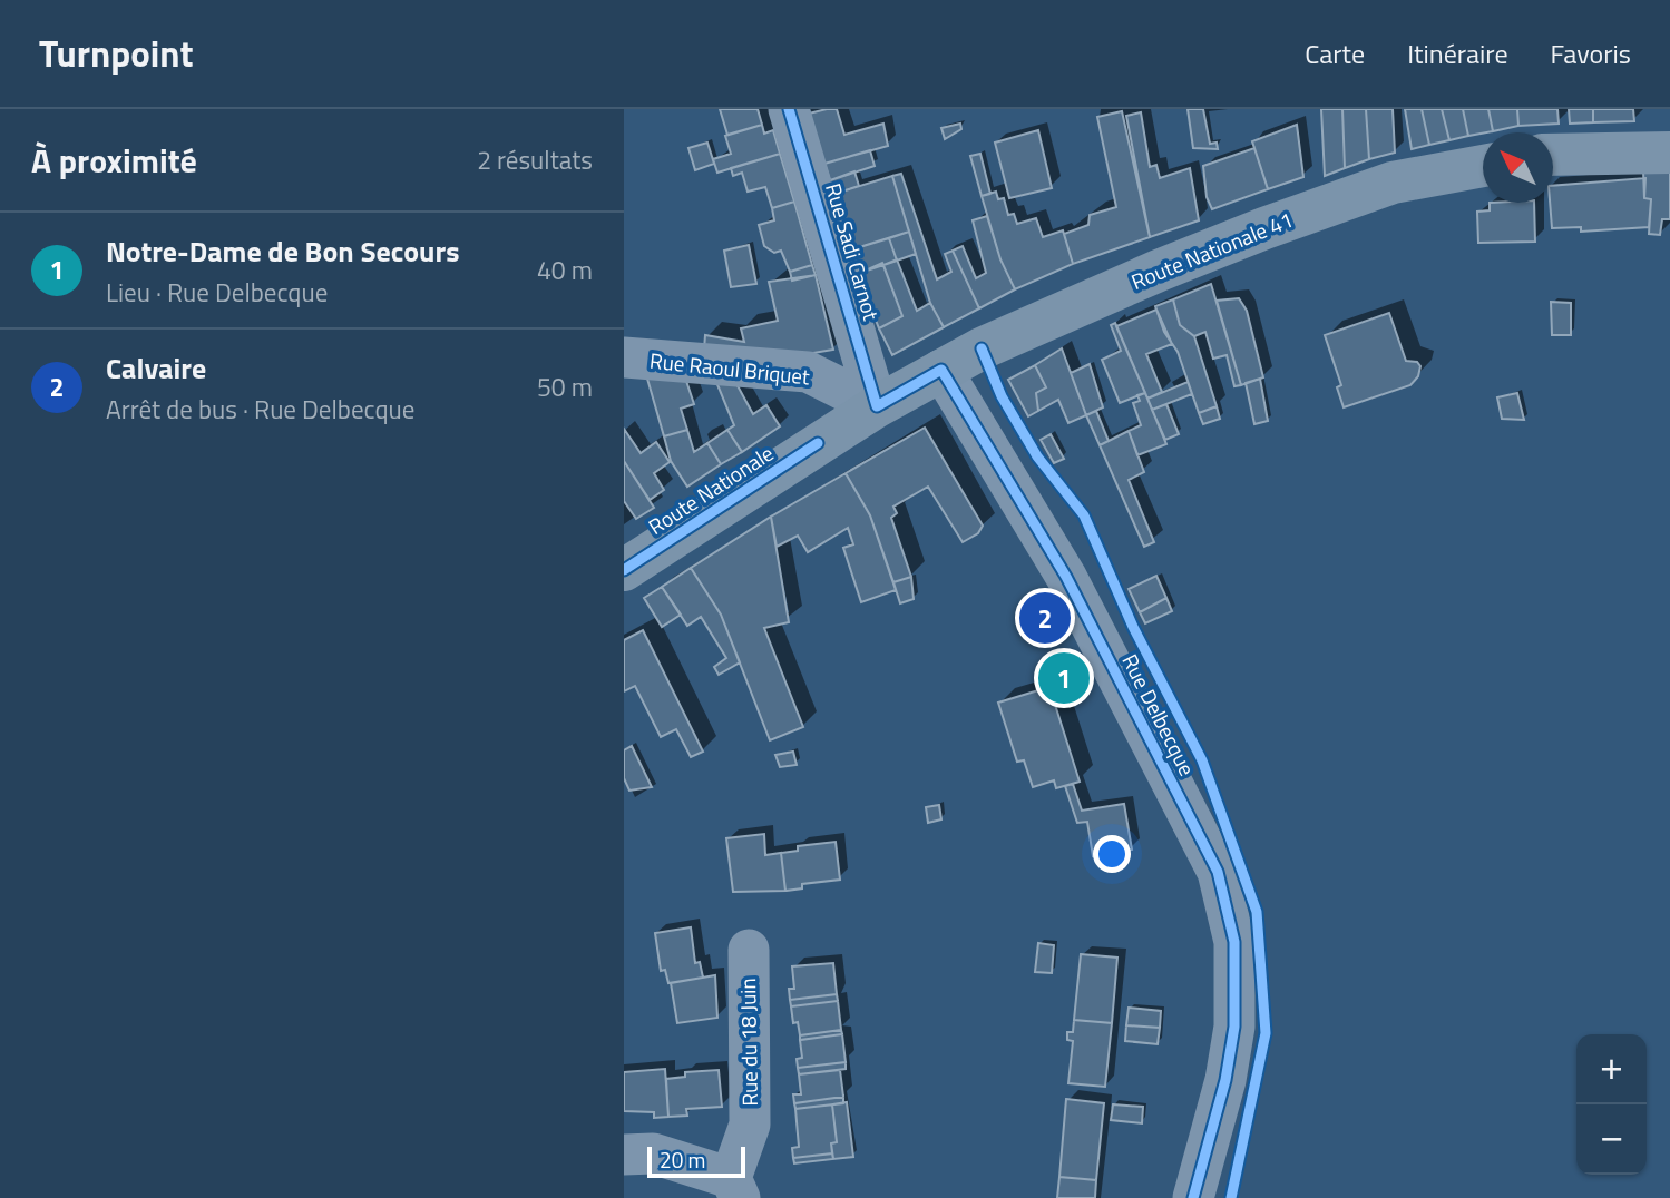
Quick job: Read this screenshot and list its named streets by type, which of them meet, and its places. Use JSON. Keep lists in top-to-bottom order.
{
  "streets": {
    "main road": ["Route Nationale 41", "Route Nationale"],
    "street": [
      "Rue Sadi Carnot",
      "Rue Raoul Briquet",
      "Rue Delbecque",
      "Rue du 18 Juin"
    ]
  },
  "crossings": [
    ["Route Nationale 41", "Route Nationale"],
    ["Route Nationale 41", "Rue Delbecque"],
    ["Rue Sadi Carnot", "Rue Raoul Briquet"],
    ["Rue Sadi Carnot", "Route Nationale"],
    ["Rue Raoul Briquet", "Route Nationale"],
    ["Route Nationale", "Rue Delbecque"]
  ],
  "scale_bar": "20 m",
  "north": "top left",
  "page": {
    "header": "Turnpoint",
    "nav": ["Carte", "Itinéraire", "Favoris"],
    "heading": ["À proximité", "2 résultats"],
    "list": [
      {
        "mark": "1",
        "name": "Notre-Dame de Bon Secours",
        "note": "Lieu · Rue Delbecque",
        "value": "40 m"
      },
      {
        "mark": "2",
        "name": "Calvaire",
        "note": "Arrêt de bus · Rue Delbecque",
        "value": "50 m"
      }
    ],
    "pins": ["2", "1"],
    "map_buttons": ["+", "−"],
    "scale": "20 m"
  }
}
